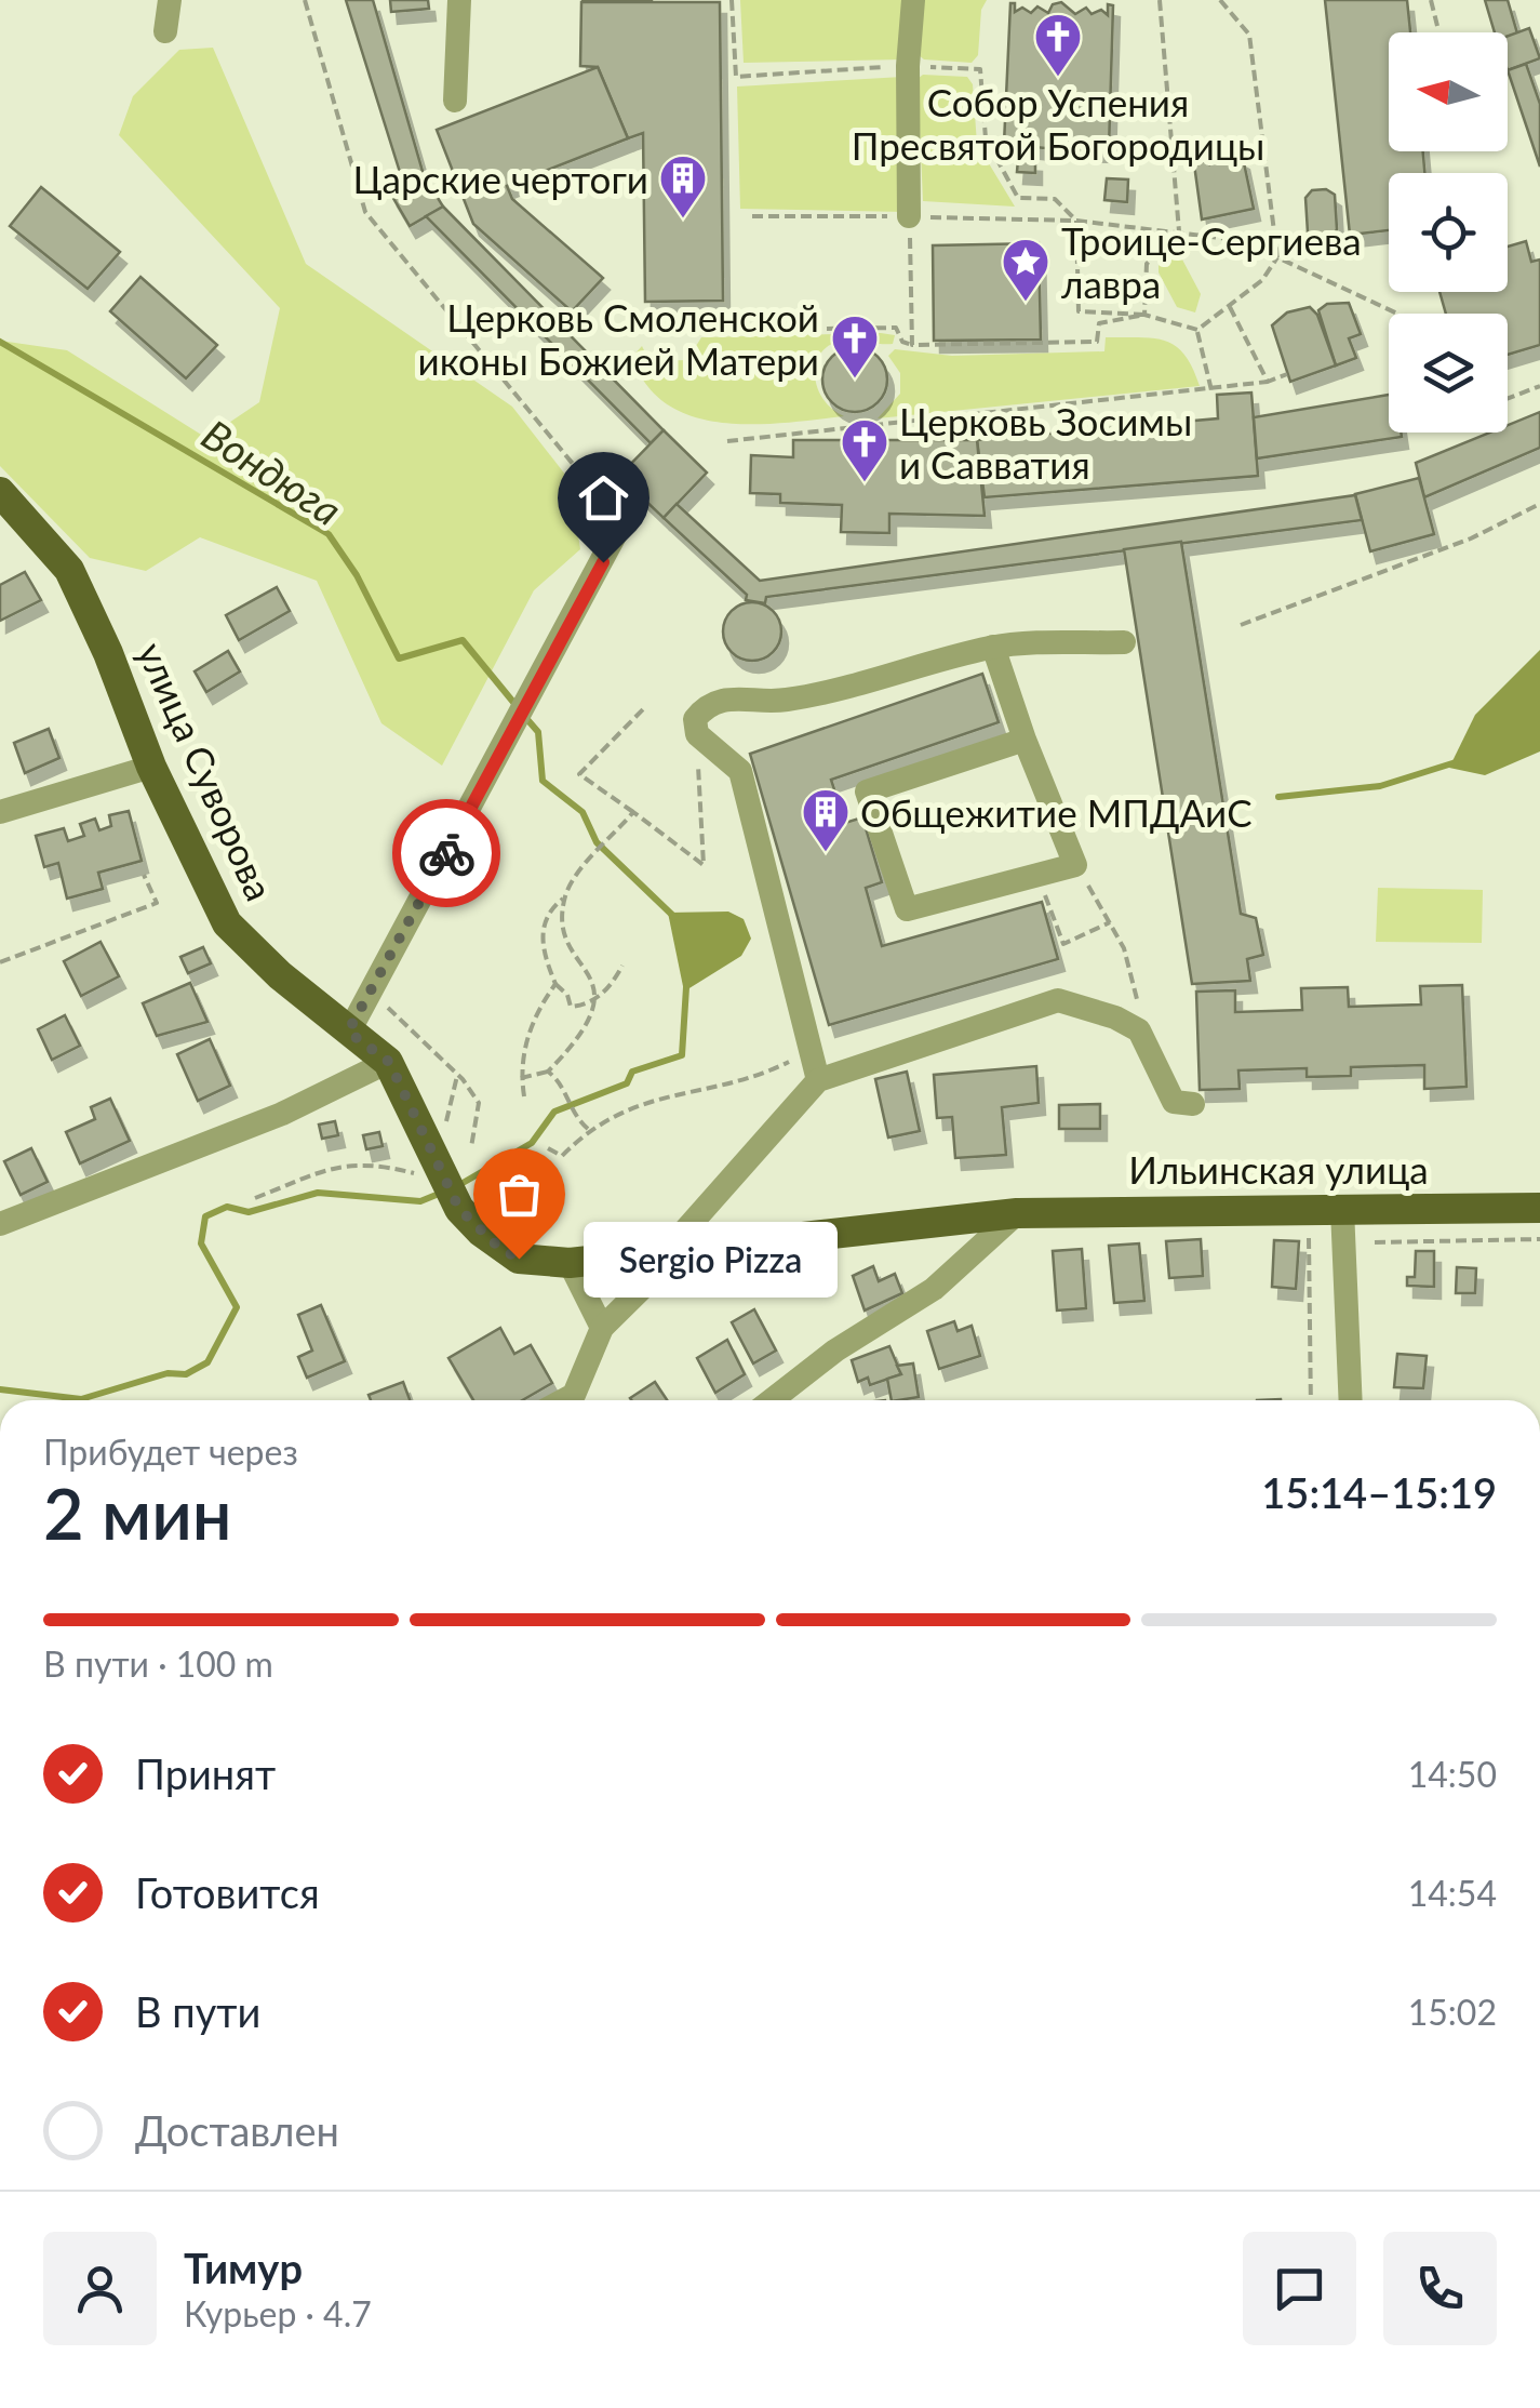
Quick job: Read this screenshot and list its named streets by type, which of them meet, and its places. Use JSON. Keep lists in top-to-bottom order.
{
  "streets": {
    "main road": ["улица Суворова", "Ильинская улица"]
  },
  "crossings": [
    ["улица Суворова", "Ильинская улица"]
  ],
  "water": ["Вондюга"],
  "places": {
    "church": ["Собор Успения Пресвятой Богородицы", "Церковь Смоленской иконы Божией Матери", "Церковь Зосимы и Савватия"],
    "building": ["Царские чертоги", "Общежитие МПДАиС"],
    "place": ["Троице-Сергиева лавра"],
    "other": ["Sergio Pizza"]
  },
  "north": "left",
  "page": {
    "bubble": "Sergio Pizza",
    "heading": ["2 мин", "Прибудет через", "15:14–15:19"],
    "panel": ["Тимур", "Курьер · 4.7"],
    "bar": "В пути · 100 m",
    "list": [
      ["Принят", "14:50"],
      ["Готовится", "14:54"],
      ["В пути", "15:02"],
      "Доставлен"
    ]
  }
}
